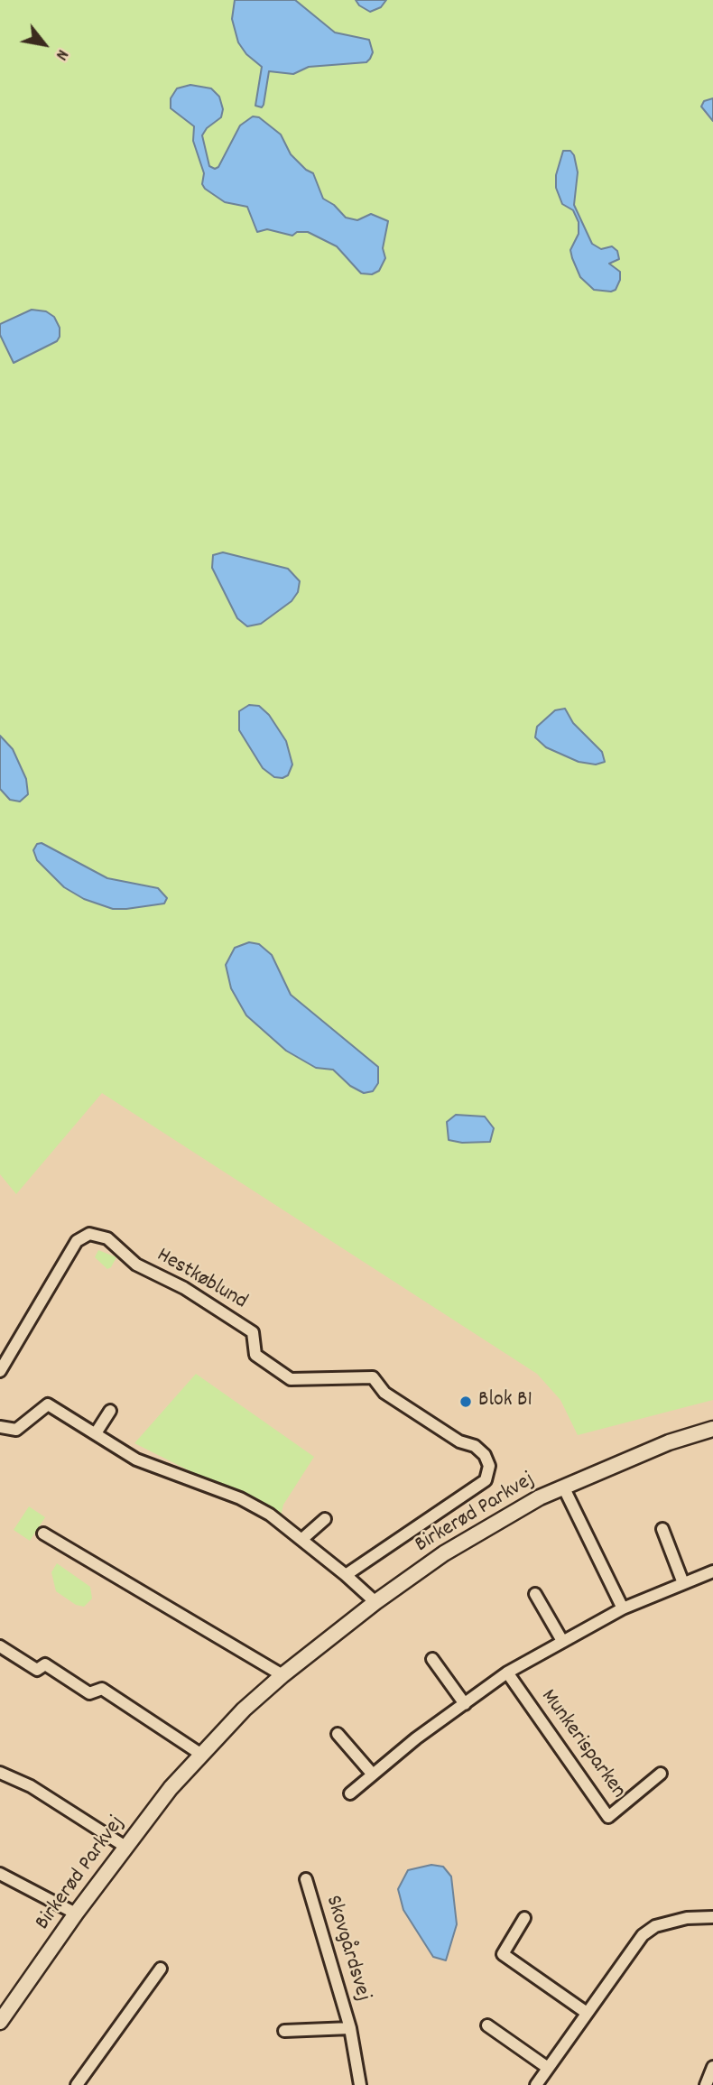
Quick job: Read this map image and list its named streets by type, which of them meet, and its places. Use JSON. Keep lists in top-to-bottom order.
{
  "streets": {
    "street": [
      "Hestkøblund",
      "Birkerød Parkvej",
      "Munkerisparken",
      "Skovgårdsvej"
    ]
  },
  "places": ["Blok B1"],
  "north": "bottom right"
}
